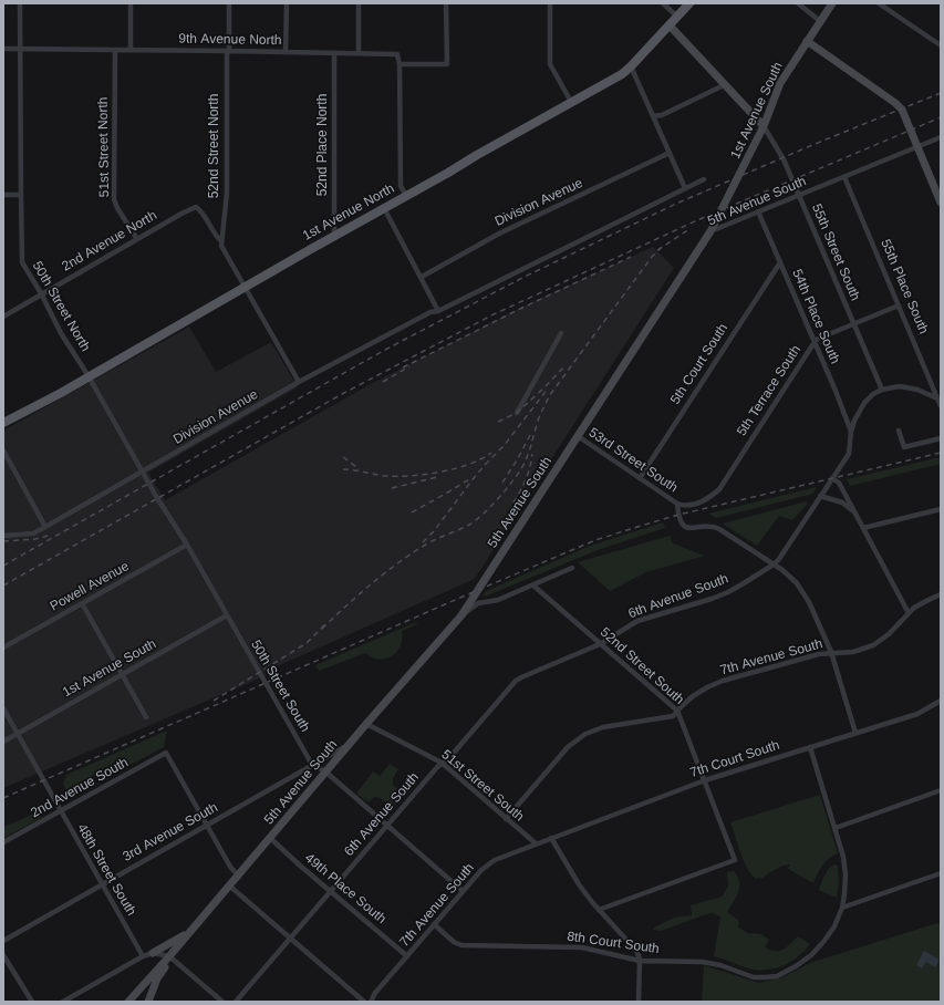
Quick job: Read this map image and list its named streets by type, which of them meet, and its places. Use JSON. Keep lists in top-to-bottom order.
{
  "streets": {
    "main road": ["1st Avenue North"],
    "street": [
      "9th Avenue North",
      "1st Avenue South",
      "52nd Place North",
      "52nd Street North",
      "51st Street North",
      "5th Avenue South",
      "Division Avenue",
      "2nd Avenue North",
      "55th Street South",
      "55th Place South",
      "50th Street North",
      "54th Place South",
      "5th Court South",
      "5th Terrace South",
      "53rd Street South",
      "Powell Avenue",
      "6th Avenue South",
      "7th Avenue South",
      "52nd Street South",
      "50th Street South",
      "7th Court South",
      "51st Street South",
      "2nd Avenue South",
      "3rd Avenue South",
      "48th Street South",
      "49th Place South",
      "8th Court South"
    ]
  },
  "crossings": [
    ["9th Avenue North", "52nd Place North"],
    ["9th Avenue North", "52nd Street North"],
    ["9th Avenue North", "51st Street North"],
    ["9th Avenue North", "50th Street North"],
    ["1st Avenue South", "5th Avenue South"],
    ["1st Avenue South", "55th Street South"],
    ["1st Avenue South", "50th Street South"],
    ["1st Avenue South", "48th Street South"],
    ["52nd Place North", "1st Avenue North"],
    ["52nd Street North", "Division Avenue"],
    ["52nd Street North", "1st Avenue North"],
    ["52nd Street North", "2nd Avenue North"],
    ["51st Street North", "2nd Avenue North"],
    ["5th Avenue South", "55th Street South"],
    ["5th Avenue South", "55th Place South"],
    ["5th Avenue South", "54th Place South"],
    ["5th Avenue South", "53rd Street South"],
    ["5th Avenue South", "51st Street South"],
    ["5th Avenue South", "3rd Avenue South"],
    ["5th Avenue South", "49th Place South"],
    ["Division Avenue", "50th Street North"],
    ["Division Avenue", "50th Street South"],
    ["1st Avenue North", "50th Street North"],
    ["2nd Avenue North", "50th Street North"],
    ["55th Street South", "5th Terrace South"],
    ["55th Street South", "6th Avenue South"],
    ["55th Place South", "5th Terrace South"],
    ["50th Street North", "50th Street South"],
    ["54th Place South", "5th Court South"],
    ["54th Place South", "5th Terrace South"],
    ["54th Place South", "6th Avenue South"],
    ["5th Court South", "53rd Street South"],
    ["5th Terrace South", "53rd Street South"],
    ["53rd Street South", "6th Avenue South"],
    ["53rd Street South", "7th Avenue South"],
    ["53rd Street South", "7th Court South"],
    ["Powell Avenue", "50th Street South"],
    ["6th Avenue South", "52nd Street South"],
    ["6th Avenue South", "51st Street South"],
    ["6th Avenue South", "49th Place South"],
    ["7th Avenue South", "52nd Street South"],
    ["7th Avenue South", "7th Court South"],
    ["7th Avenue South", "51st Street South"],
    ["7th Avenue South", "49th Place South"],
    ["7th Avenue South", "8th Court South"],
    ["52nd Street South", "7th Court South"],
    ["50th Street South", "3rd Avenue South"],
    ["7th Court South", "51st Street South"],
    ["2nd Avenue South", "3rd Avenue South"],
    ["2nd Avenue South", "48th Street South"],
    ["3rd Avenue South", "48th Street South"]
  ]
}
